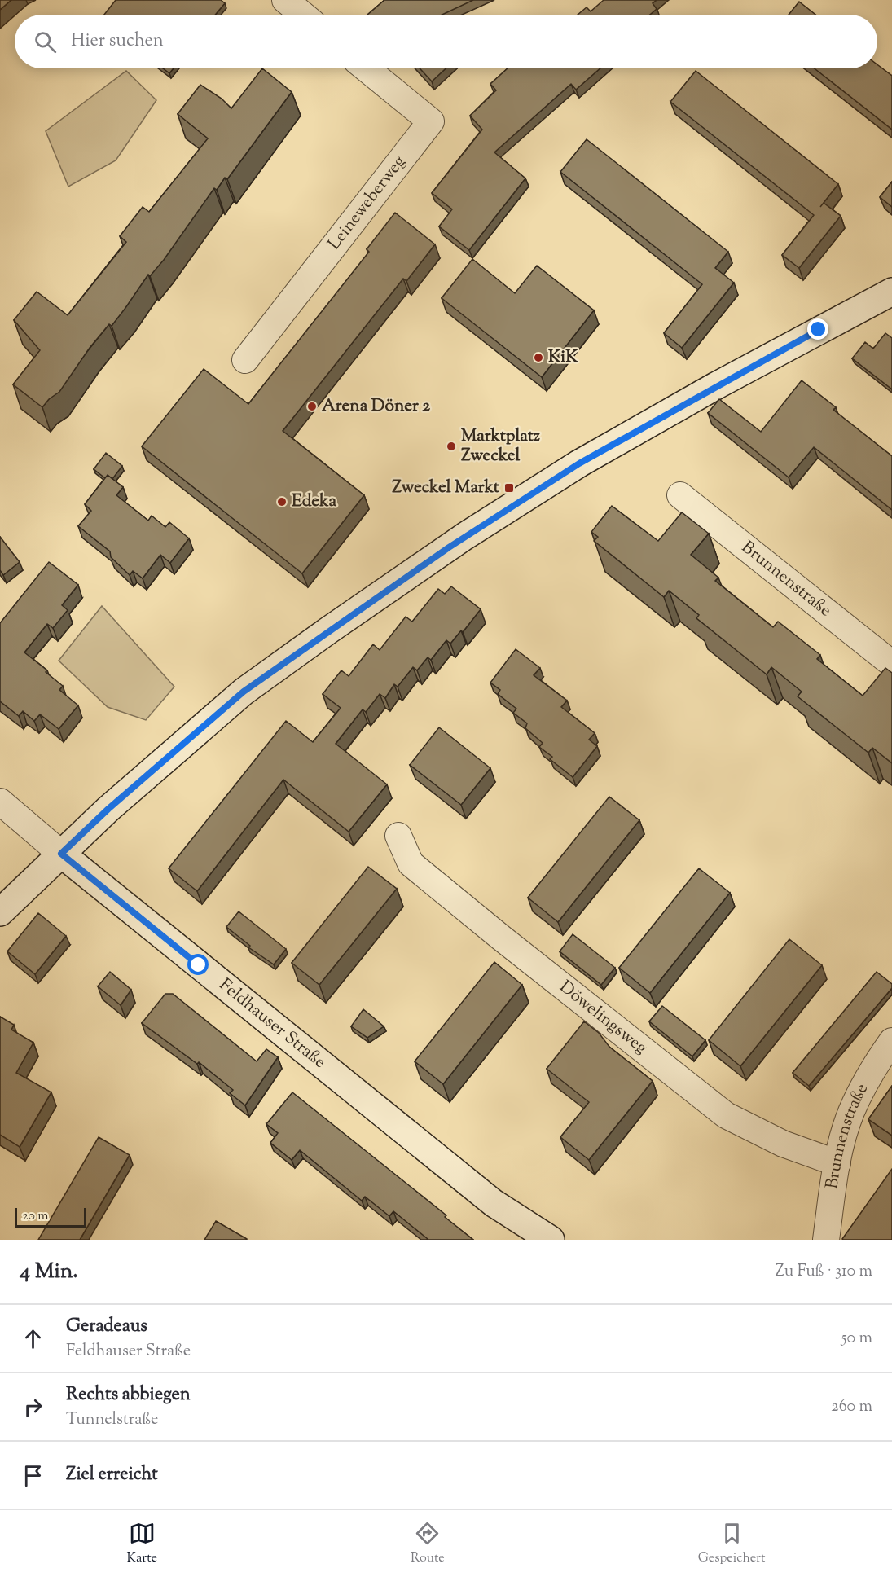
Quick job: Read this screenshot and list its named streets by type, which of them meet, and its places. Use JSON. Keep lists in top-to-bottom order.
{
  "streets": {
    "street": [
      "Leineweberweg",
      "Brunnenstraße",
      "Döwelingsweg",
      "Feldhauser Straße"
    ]
  },
  "crossings": [
    ["Brunnenstraße", "Döwelingsweg"]
  ],
  "places": {
    "other": [
      "KiK",
      "Arena Döner 2",
      "Marktplatz Zweckel",
      "Edeka"
    ],
    "transit": ["Zweckel Markt"]
  },
  "scale_bar": "20 m",
  "page": {
    "search": "Hier suchen",
    "scale": "20 m",
    "heading": ["4 Min.", "Zu Fuß · 310 m"],
    "list": [
      ["Geradeaus", "Feldhauser Straße", "50 m"],
      ["Rechts abbiegen", "Tunnelstraße", "260 m"],
      "Ziel erreicht"
    ],
    "nav": ["Karte", "Route", "Gespeichert"]
  }
}
